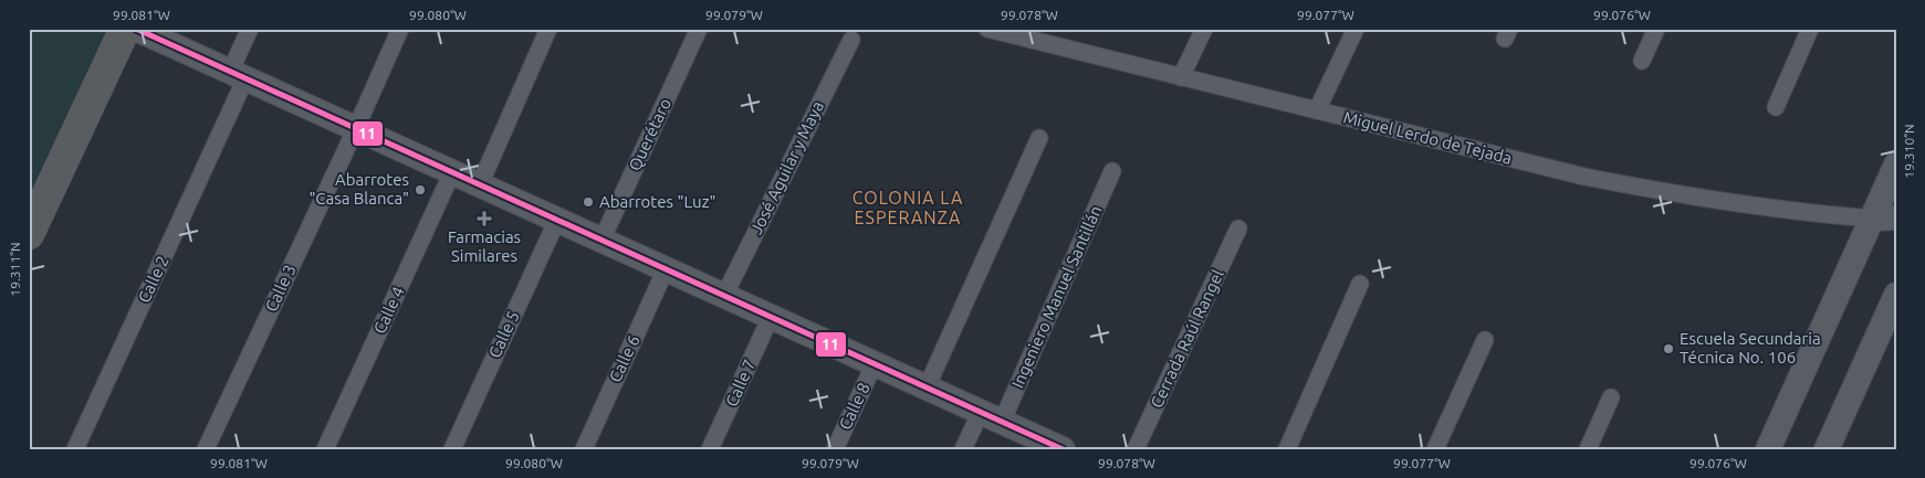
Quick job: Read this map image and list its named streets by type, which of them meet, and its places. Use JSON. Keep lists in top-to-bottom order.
{
  "streets": {
    "street": [
      "Querétaro",
      "Miguel Lerdo de Tejada",
      "José Aguilar y Maya",
      "Calle 2",
      "Calle 3",
      "Ingeniero Manuel Santillán",
      "Calle 4",
      "Calle 5",
      "Cerrada Raúl Rangel",
      "Calle 6",
      "Calle 7",
      "Calle 8"
    ]
  },
  "districts": ["COLONIA LA ESPERANZA"],
  "places": {
    "other": ["Abarrotes \"Casa Blanca\"", "Abarrotes \"Luz\"", "Escuela Secundaria Técnica No. 106"],
    "health": ["Farmacias Similares"]
  },
  "lines": ["transit line 11"],
  "coordinates": [
    "99.081°W",
    "99.080°W",
    "99.079°W",
    "99.078°W",
    "99.077°W",
    "99.076°W",
    "19.310°N",
    "19.311°N"
  ]
}
